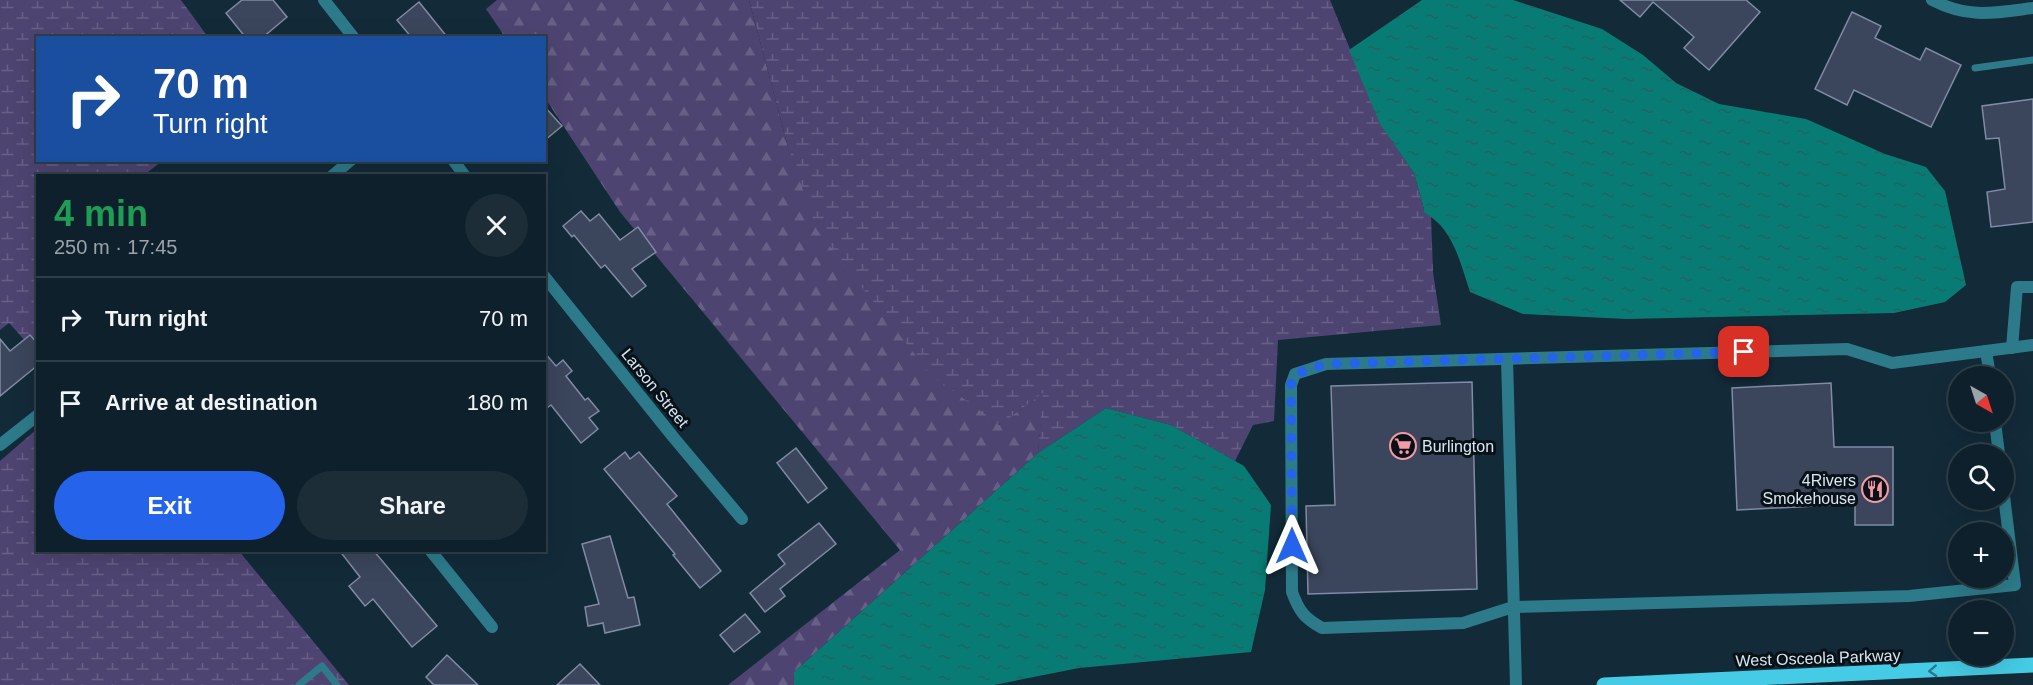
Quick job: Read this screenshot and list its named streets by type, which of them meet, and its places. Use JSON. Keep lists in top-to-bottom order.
{
  "streets": {
    "main road": ["West Osceola Parkway"],
    "street": ["Larson Street"]
  },
  "one_way": ["West Osceola Parkway"],
  "places": {
    "supermarket": ["Burlington"],
    "restaurant": ["4Rivers Smokehouse"]
  },
  "north": "bottom right",
  "page": {
    "turn": ["70 m", "Turn right"],
    "heading": ["4 min", "250 m · 17:45"],
    "list": [
      {
        "name": "Turn right",
        "value": "70 m"
      },
      {
        "name": "Arrive at destination",
        "value": "180 m"
      }
    ],
    "map_buttons": ["+", "−"],
    "buttons": ["Exit", "Share"]
  }
}
